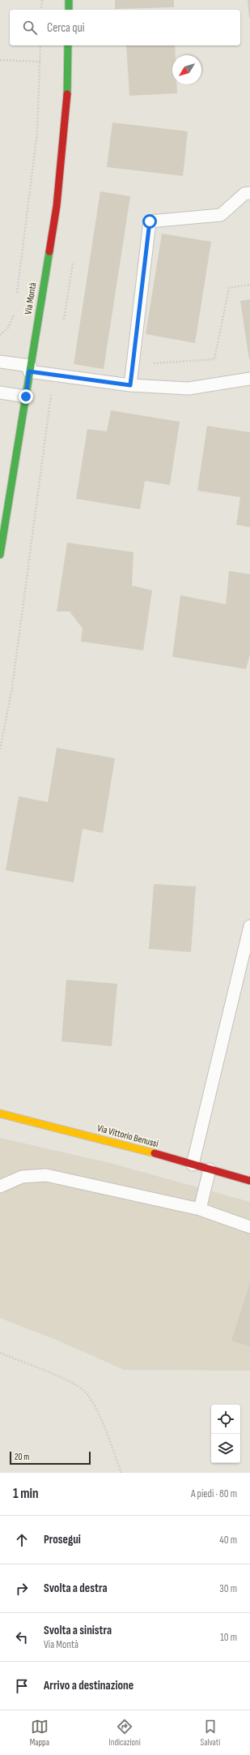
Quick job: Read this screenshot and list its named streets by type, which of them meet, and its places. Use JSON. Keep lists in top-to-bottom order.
{
  "streets": {
    "main road": ["Via Montà", "Via Vittorio Benussi"]
  },
  "scale_bar": "20 m",
  "north": "bottom left",
  "page": {
    "search": "Cerca qui",
    "scale": "20 m",
    "heading": ["1 min", "A piedi · 80 m"],
    "list": [
      ["Prosegui", "40 m"],
      ["Svolta a destra", "30 m"],
      ["Svolta a sinistra", "Via Montà", "10 m"],
      "Arrivo a destinazione"
    ],
    "nav": ["Mappa", "Indicazioni", "Salvati"]
  }
}
